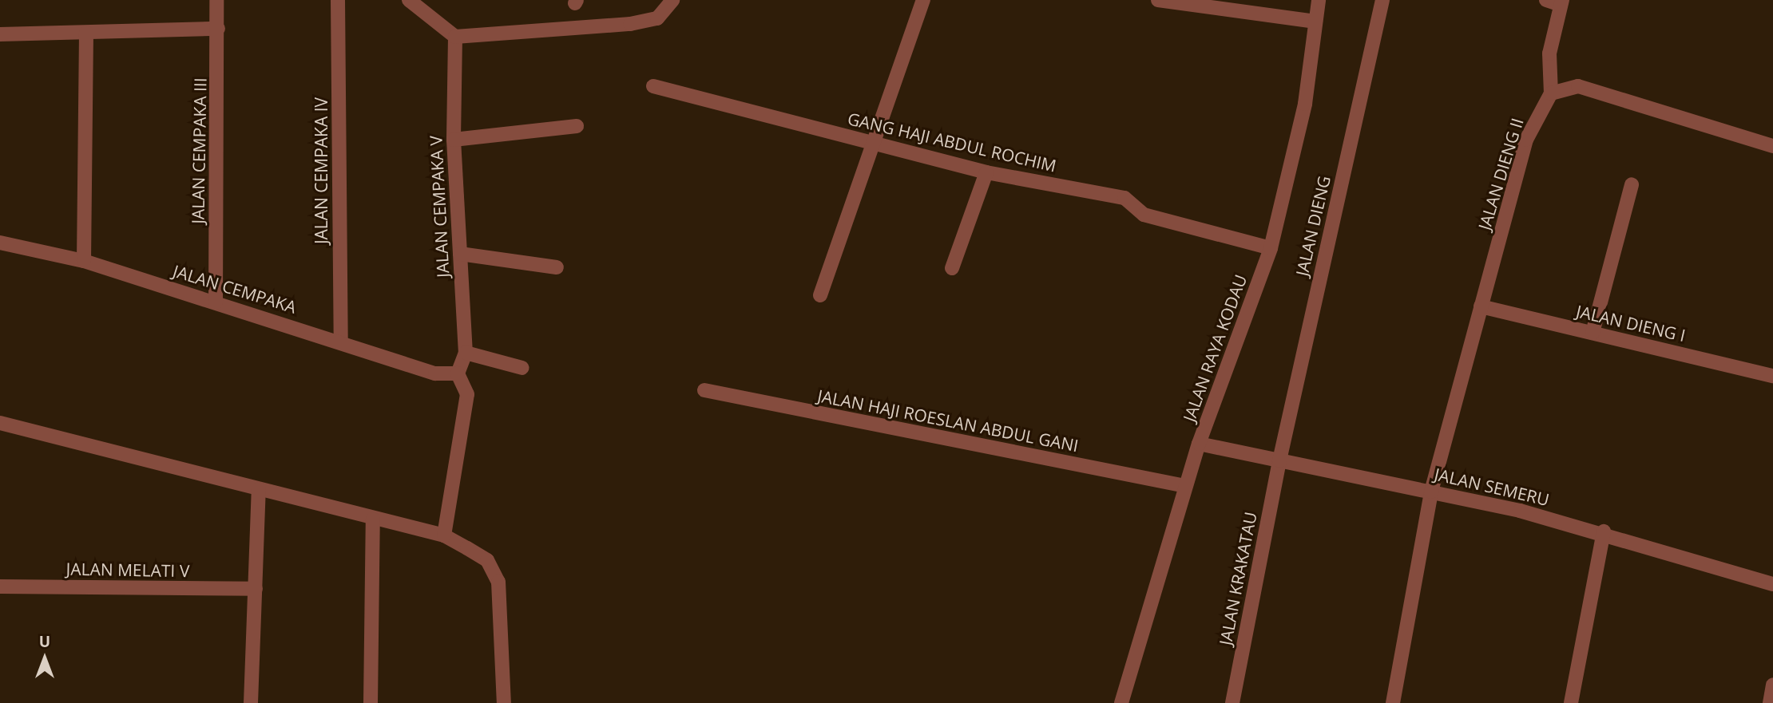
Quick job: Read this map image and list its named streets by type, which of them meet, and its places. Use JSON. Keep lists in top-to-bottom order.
{
  "streets": {
    "street": [
      "GANG HAJI ABDUL ROCHIM",
      "JALAN CEMPAKA III",
      "JALAN CEMPAKA IV",
      "JALAN DIENG II",
      "JALAN CEMPAKA V",
      "JALAN DIENG",
      "JALAN CEMPAKA",
      "JALAN DIENG I",
      "JALAN RAYA KODAU",
      "JALAN HAJI ROESLAN ABDUL GANI",
      "JALAN SEMERU",
      "JALAN MELATI V",
      "JALAN KRAKATAU"
    ]
  },
  "crossings": [
    ["GANG HAJI ABDUL ROCHIM", "JALAN RAYA KODAU"],
    ["JALAN CEMPAKA III", "JALAN CEMPAKA"],
    ["JALAN CEMPAKA IV", "JALAN CEMPAKA"],
    ["JALAN DIENG II", "JALAN DIENG I"],
    ["JALAN DIENG II", "JALAN SEMERU"],
    ["JALAN CEMPAKA V", "JALAN CEMPAKA"],
    ["JALAN DIENG", "JALAN SEMERU"],
    ["JALAN DIENG", "JALAN KRAKATAU"],
    ["JALAN RAYA KODAU", "JALAN HAJI ROESLAN ABDUL GANI"],
    ["JALAN RAYA KODAU", "JALAN SEMERU"],
    ["JALAN SEMERU", "JALAN KRAKATAU"]
  ],
  "north": "top"
}
